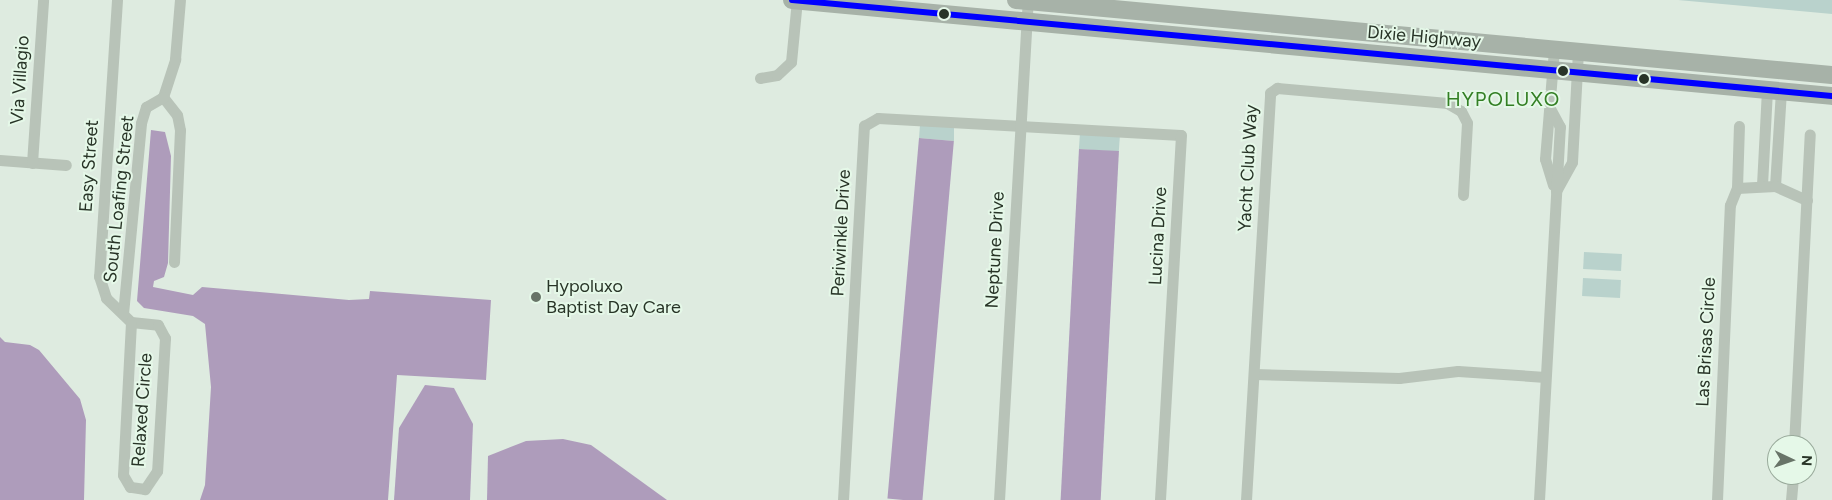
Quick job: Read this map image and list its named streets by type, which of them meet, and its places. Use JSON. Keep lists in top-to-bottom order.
{
  "streets": {
    "main road": ["Dixie Highway"],
    "street": [
      "Via Villagio",
      "Easy Street",
      "Yacht Club Way",
      "South Loafing Street",
      "Periwinkle Drive",
      "Lucina Drive",
      "Neptune Drive",
      "Las Brisas Circle",
      "Relaxed Circle"
    ]
  },
  "crossings": [
    ["Dixie Highway", "Neptune Drive"],
    ["Easy Street", "South Loafing Street"],
    ["Easy Street", "Relaxed Circle"],
    ["South Loafing Street", "Relaxed Circle"],
    ["Periwinkle Drive", "Lucina Drive"],
    ["Periwinkle Drive", "Neptune Drive"],
    ["Lucina Drive", "Neptune Drive"]
  ],
  "districts": ["HYPOLUXO"],
  "places": ["Hypoluxo Baptist Day Care"],
  "north": "right"
}
